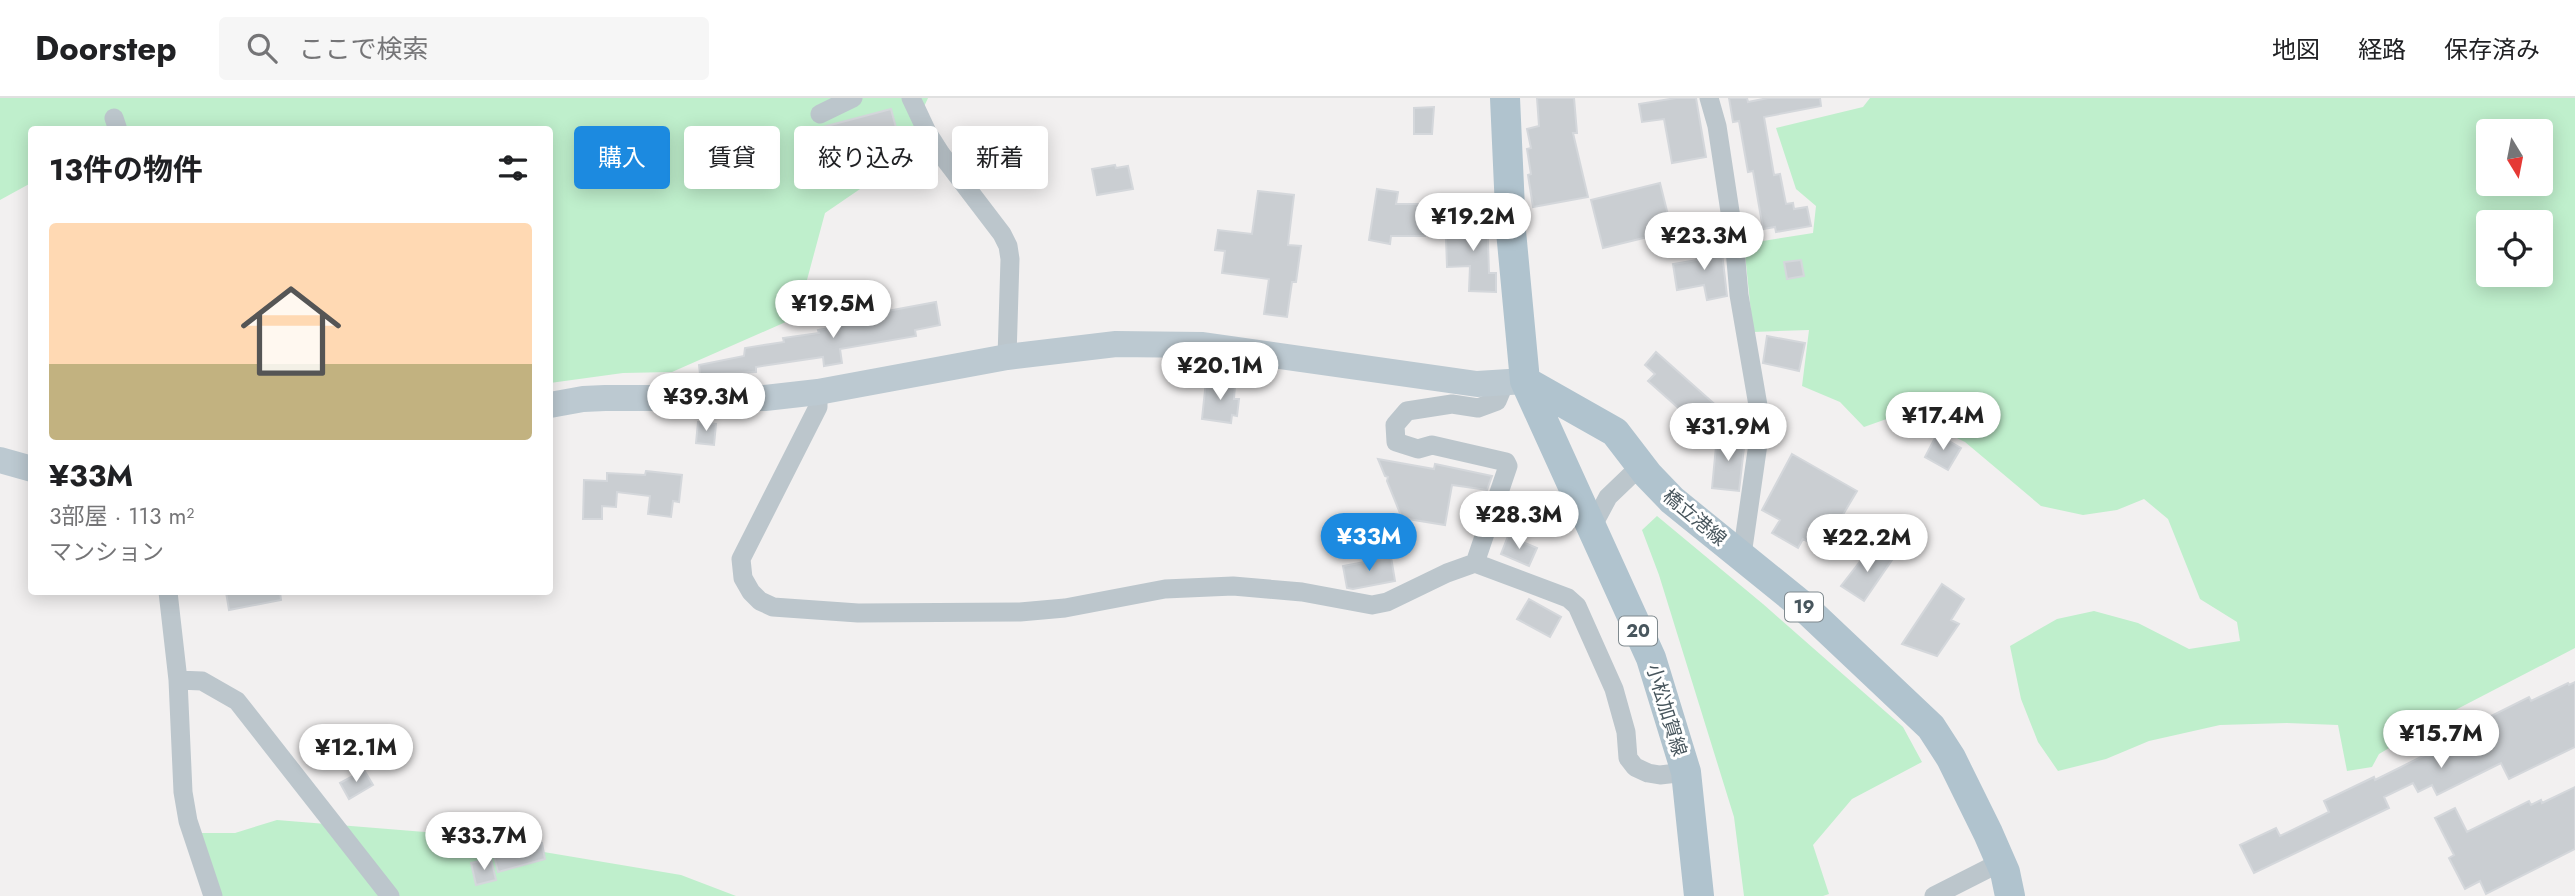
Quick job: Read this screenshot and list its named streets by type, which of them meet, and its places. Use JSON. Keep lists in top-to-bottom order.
{
  "streets": {
    "main road": [
      "橋立港線",
      "19",
      "20",
      "小松加賀線"
    ]
  },
  "crossings": [
    ["橋立港線", "小松加賀線"]
  ],
  "north": "bottom",
  "page": {
    "header": "Doorstep",
    "search": "ここで検索",
    "nav": ["地図", "経路", "保存済み"],
    "chip": [
      "購入",
      "賃貸",
      "絞り込み",
      "新着"
    ],
    "heading": "13件の物件",
    "price": [
      "¥19.2M",
      "¥23.3M",
      "¥19.5M",
      "¥20.1M",
      "¥39.3M",
      "¥17.4M",
      "¥31.9M",
      "¥28.3M",
      "¥33M",
      "¥22.2M",
      "¥15.7M",
      "¥12.1M",
      "¥33.7M"
    ],
    "list": [
      {
        "name": "¥33M",
        "note": "3部屋 · 113 m² · マンション"
      }
    ]
  }
}
